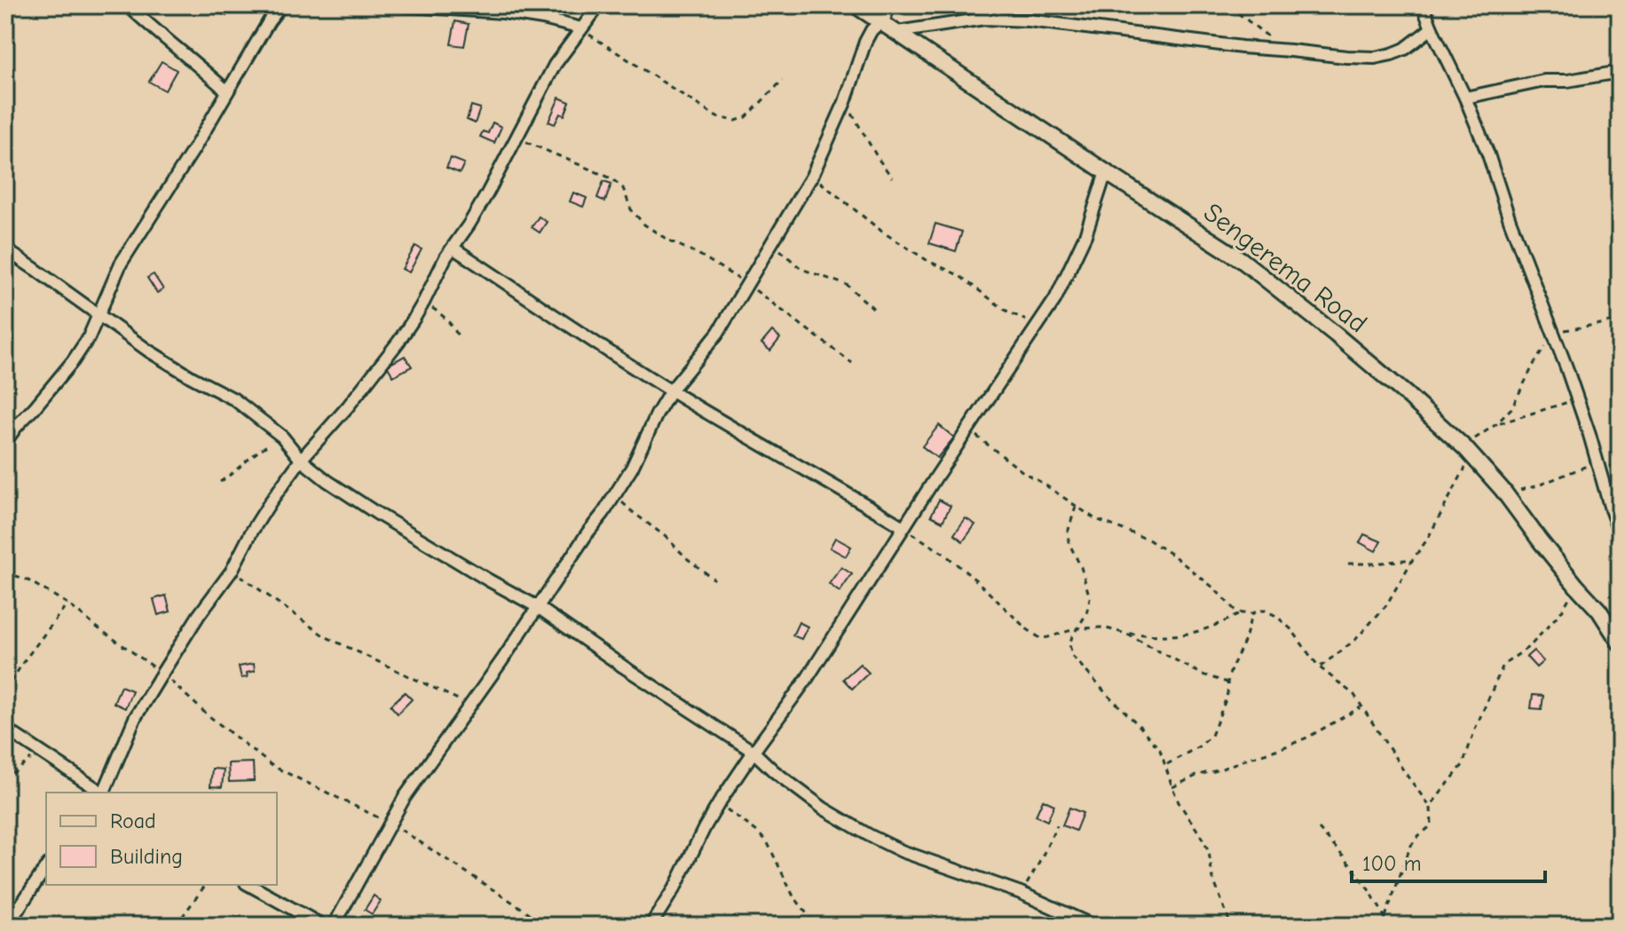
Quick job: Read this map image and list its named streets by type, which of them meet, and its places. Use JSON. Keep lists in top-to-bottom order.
{
  "streets": {
    "main road": ["Sengerema Road"]
  },
  "legend": ["Road", "Building"],
  "scale_bar": "100 m"
}
